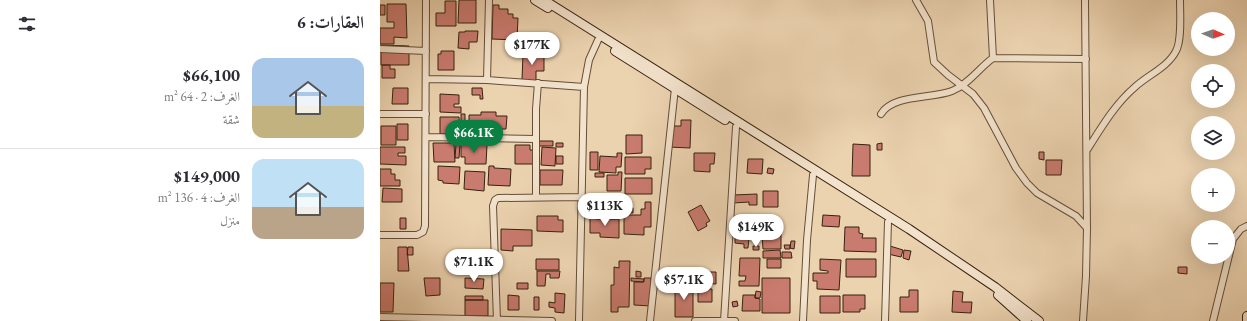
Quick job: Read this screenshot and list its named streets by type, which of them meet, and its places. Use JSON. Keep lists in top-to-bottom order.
{
  "north": "right",
  "page": {
    "heading": "العقارات: 6",
    "map_buttons": ["+", "−"],
    "price": [
      "$177K",
      "$66.1K",
      "$113K",
      "$149K",
      "$71.1K",
      "$57.1K"
    ],
    "list": [
      {
        "name": "$66,100",
        "note": "الغرف: 2 · 64 m² · شقة"
      },
      {
        "name": "$149,000",
        "note": "الغرف: 4 · 136 m² · منزل"
      }
    ]
  }
}
